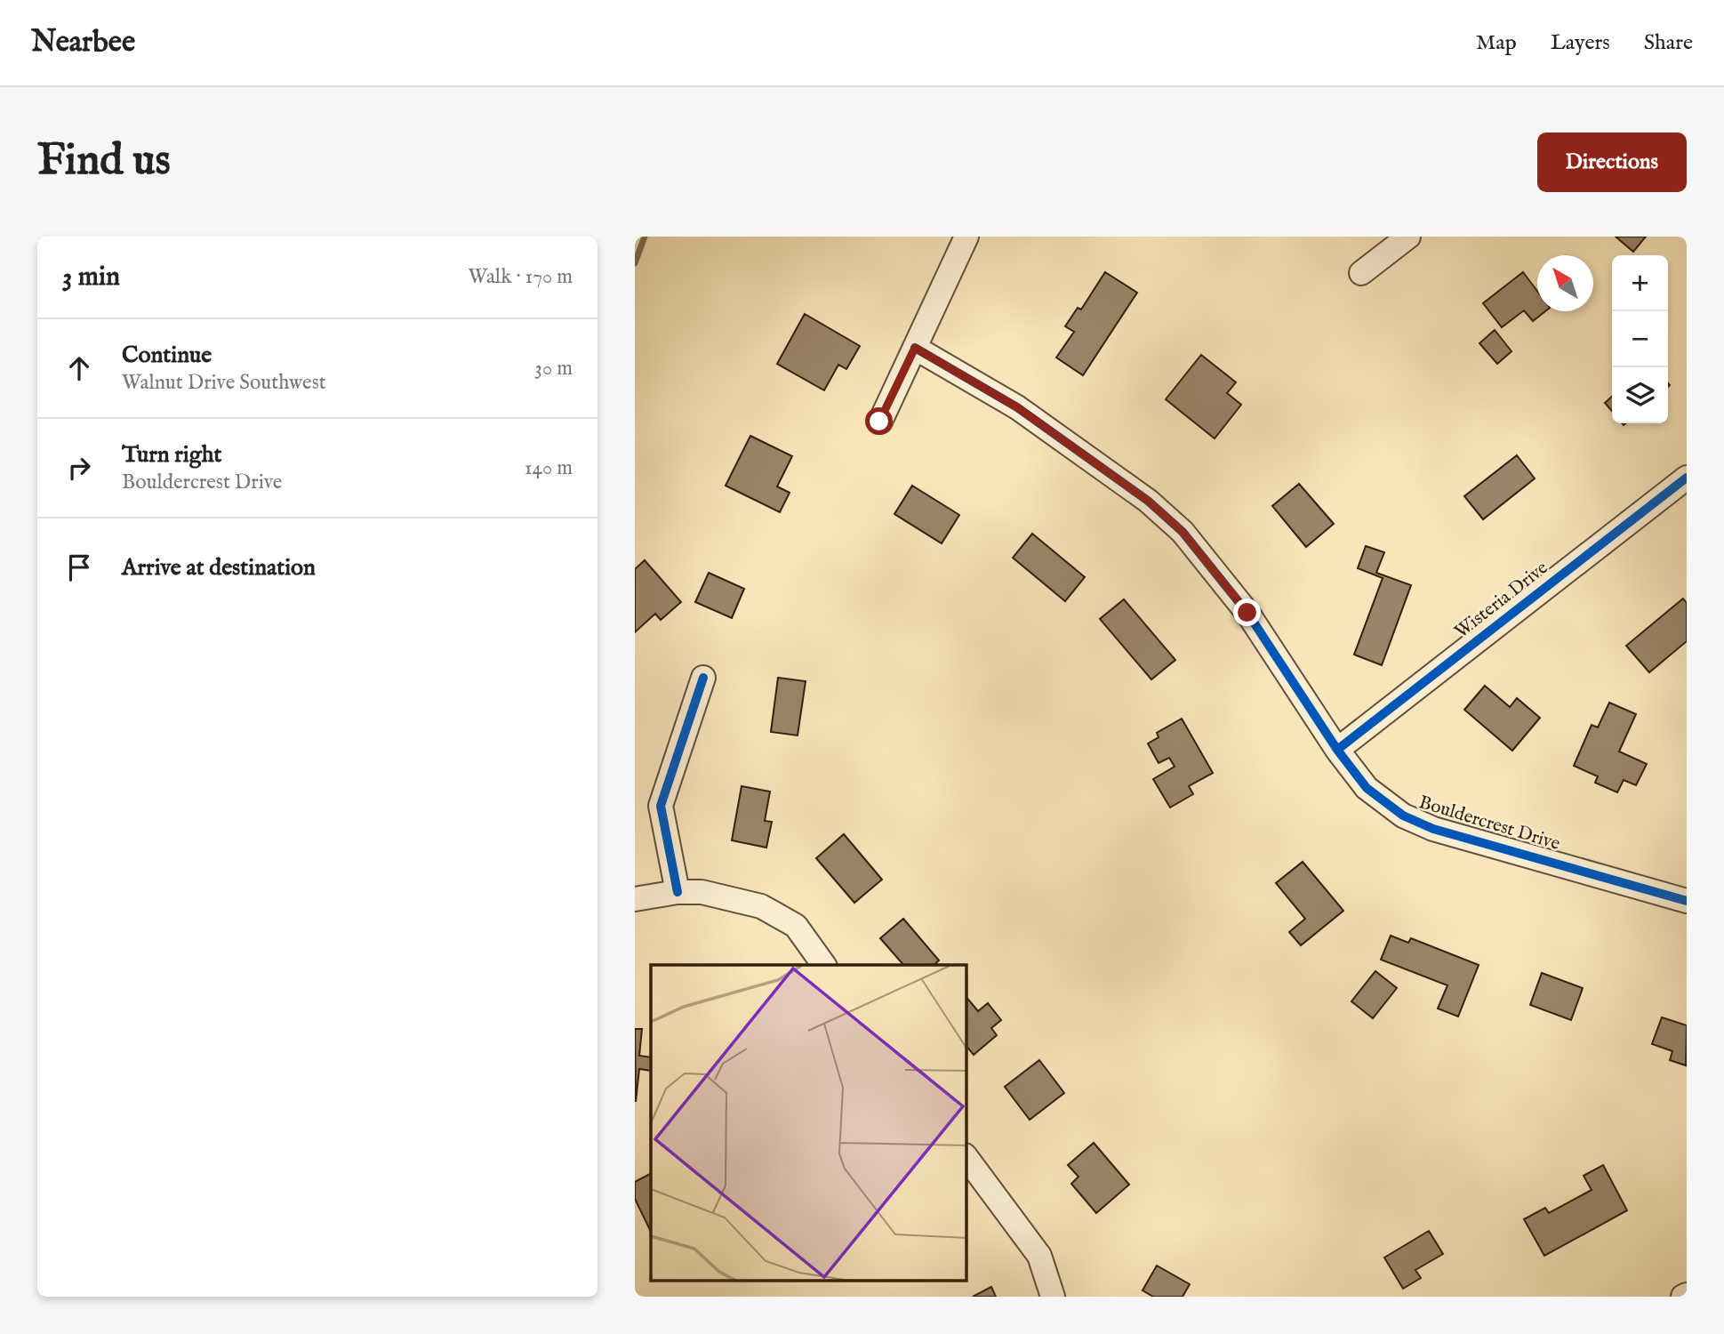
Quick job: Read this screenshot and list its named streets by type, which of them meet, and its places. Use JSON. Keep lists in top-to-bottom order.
{
  "streets": {
    "street": ["Wisteria Drive", "Bouldercrest Drive"]
  },
  "crossings": [
    ["Wisteria Drive", "Bouldercrest Drive"]
  ],
  "north": "top left",
  "page": {
    "header": "Nearbee",
    "nav": ["Map", "Layers", "Share"],
    "buttons": "Directions",
    "title": "Find us",
    "heading": ["3 min", "Walk · 170 m"],
    "map_buttons": ["+", "−"],
    "list": [
      ["Continue", "Walnut Drive Southwest", "30 m"],
      ["Turn right", "Bouldercrest Drive", "140 m"],
      "Arrive at destination"
    ]
  }
}
